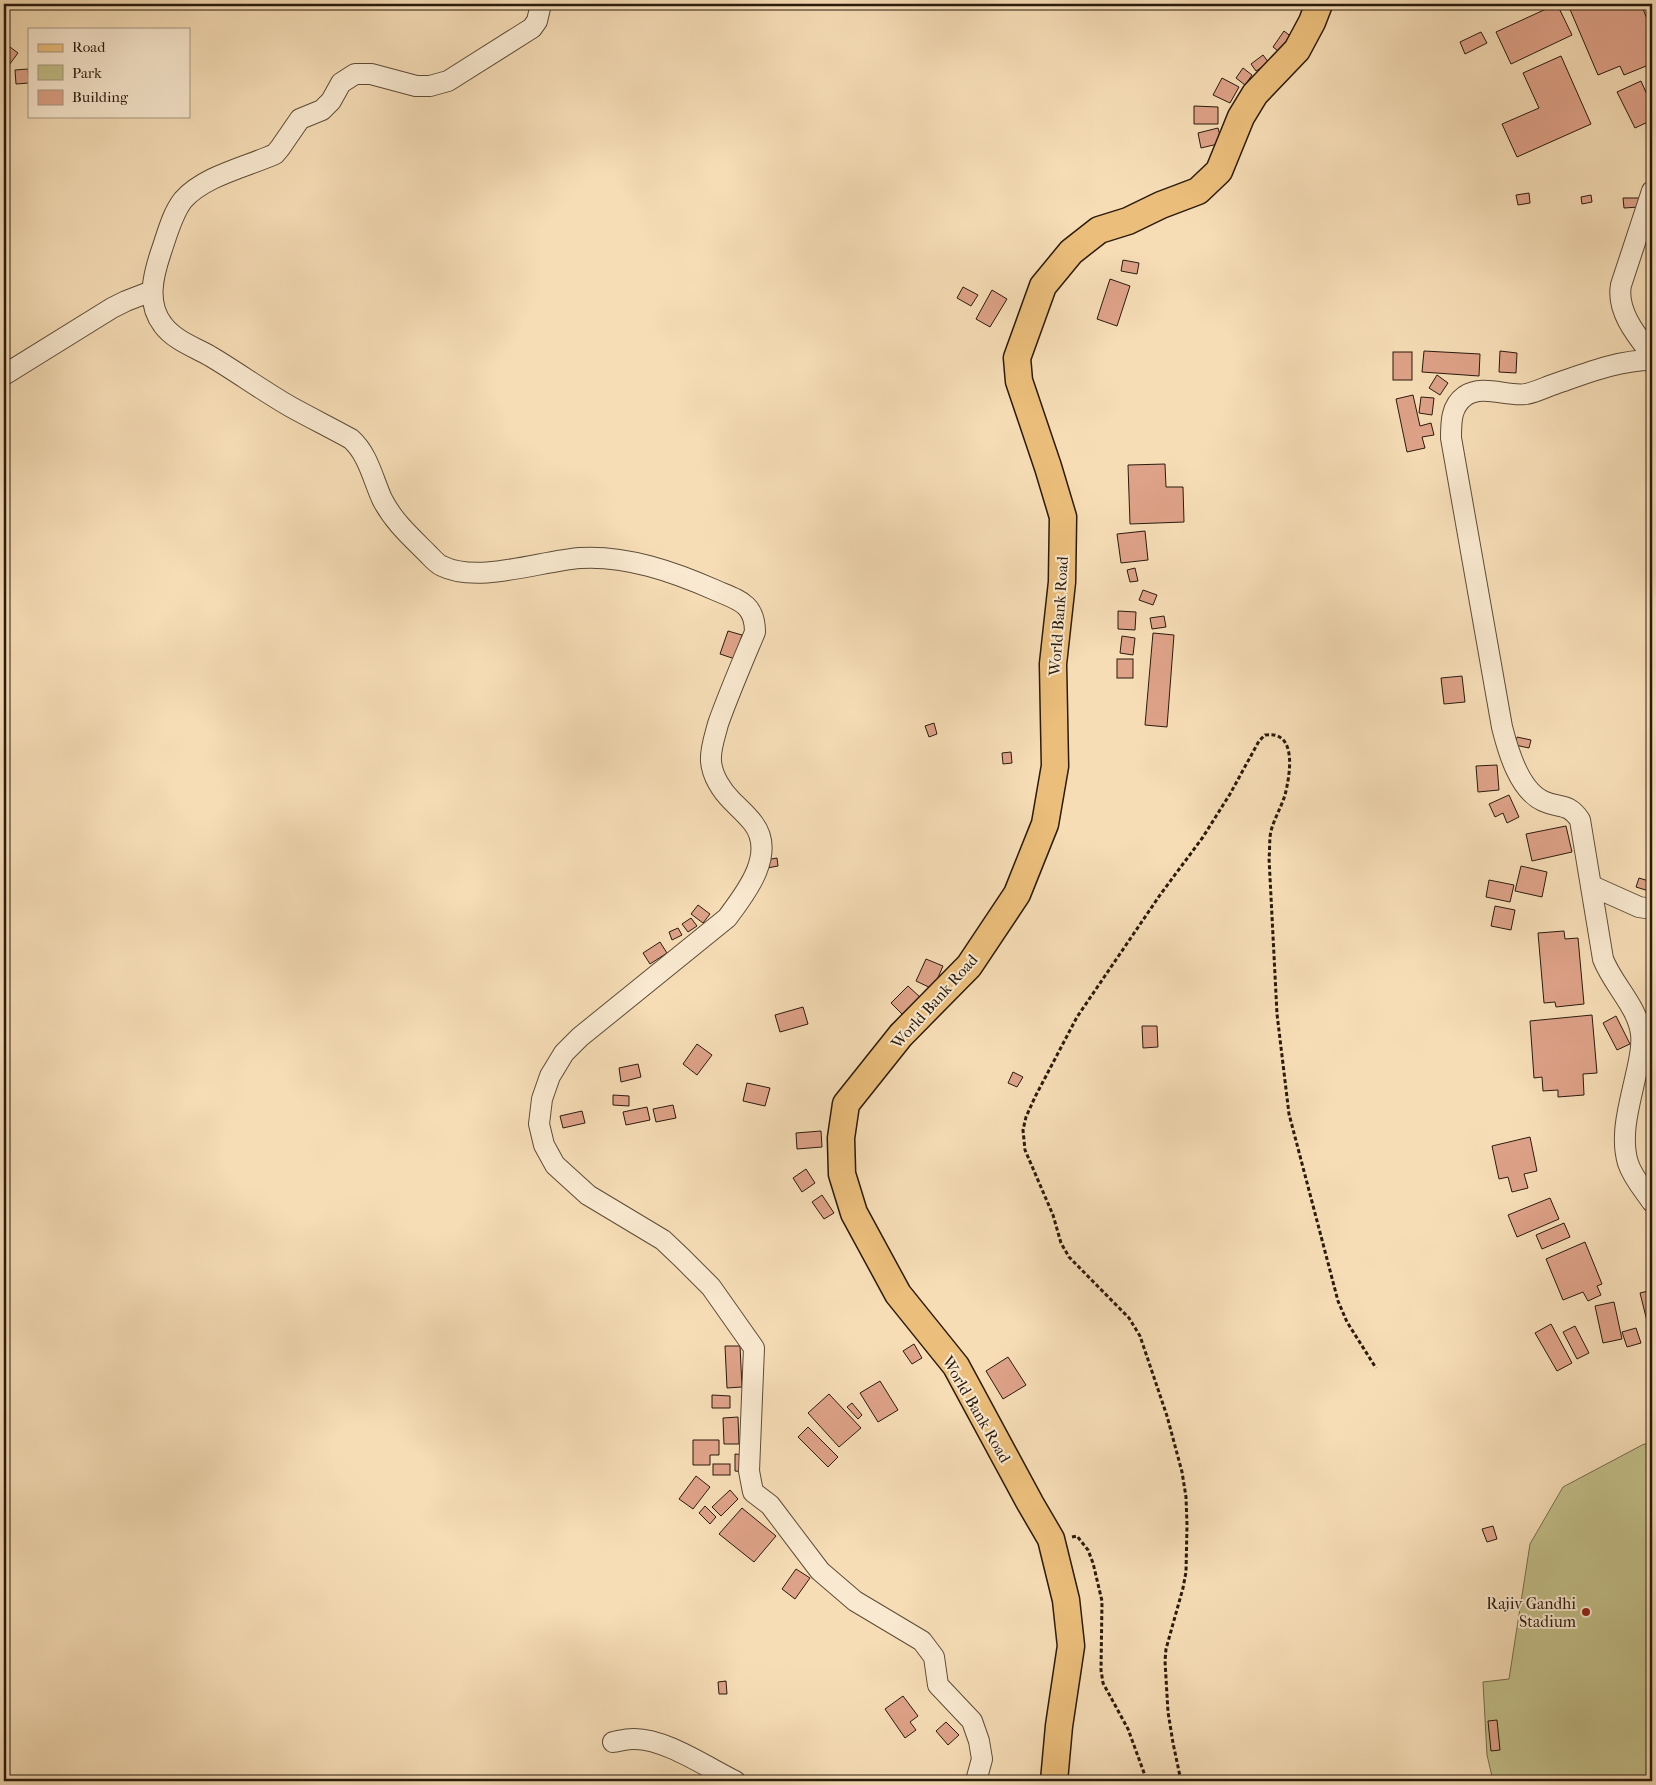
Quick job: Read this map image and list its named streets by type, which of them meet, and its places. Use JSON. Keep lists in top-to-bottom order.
{
  "streets": {
    "main road": ["World Bank Road"]
  },
  "places": ["Rajiv Gandhi Stadium"],
  "legend": ["Road", "Park", "Building"]
}
